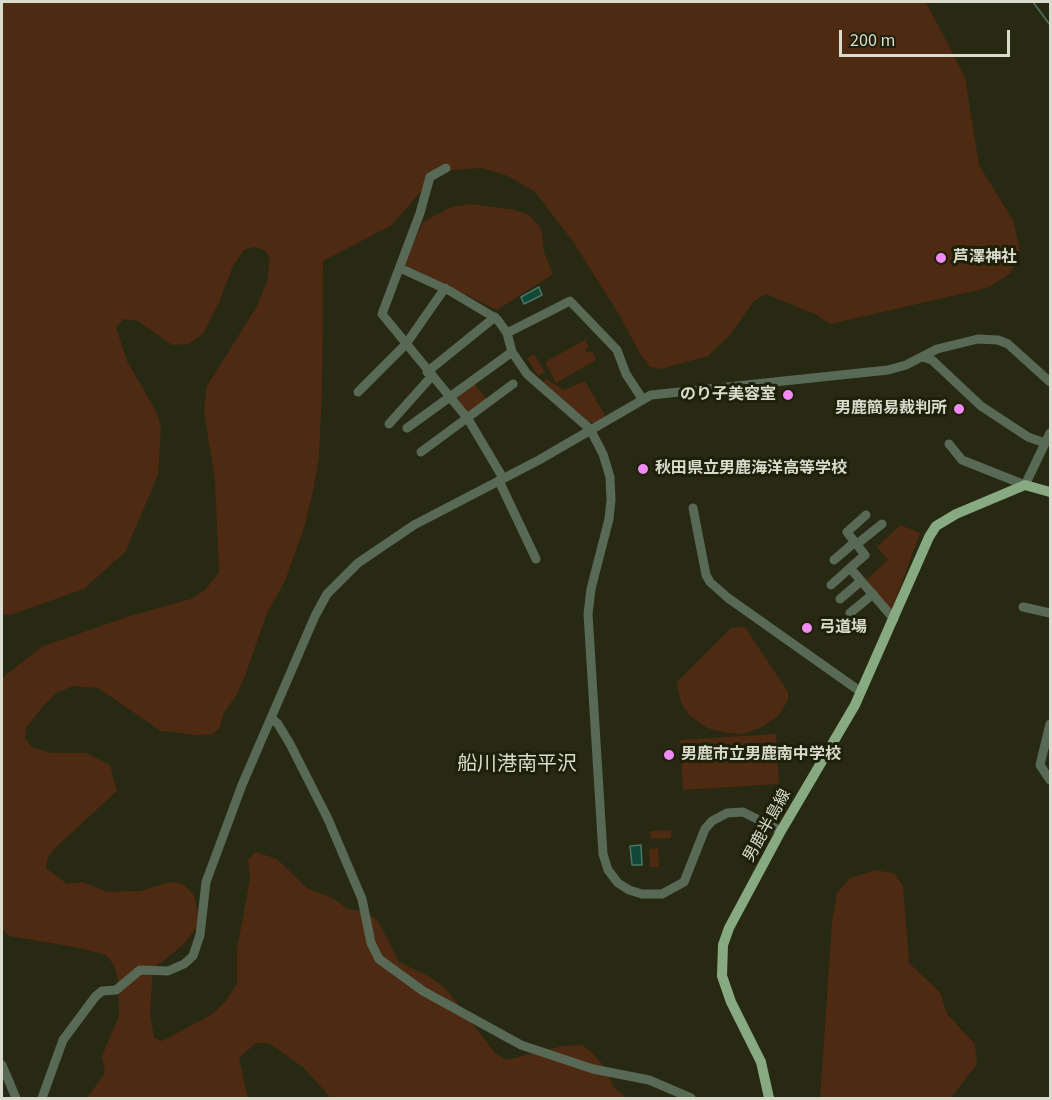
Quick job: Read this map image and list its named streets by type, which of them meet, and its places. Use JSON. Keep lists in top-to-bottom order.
{
  "streets": {
    "main road": ["男鹿半島線"]
  },
  "districts": ["船川港南平沢"],
  "places": [
    "芦澤神社",
    "のり子美容室",
    "男鹿簡易裁判所",
    "秋田県立男鹿海洋高等学校",
    "弓道場",
    "男鹿市立男鹿南中学校"
  ],
  "scale_bar": "200 m"
}
